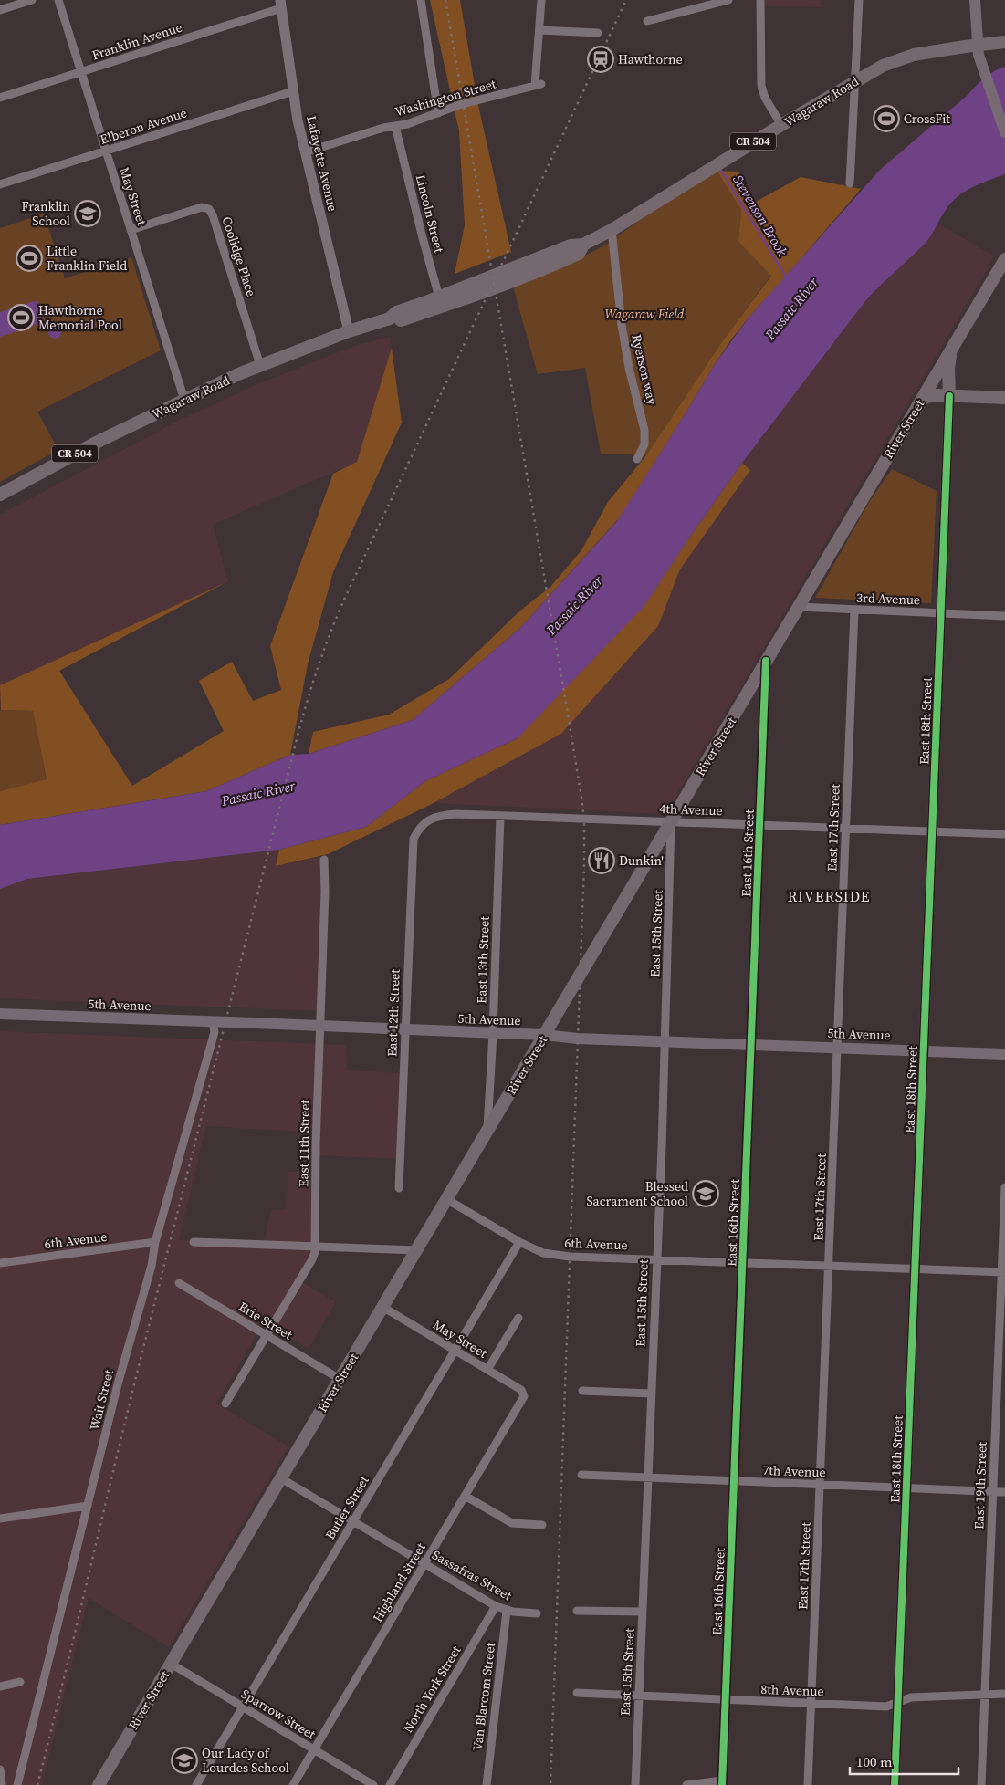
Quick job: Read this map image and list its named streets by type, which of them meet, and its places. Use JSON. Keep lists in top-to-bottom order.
{
  "streets": {
    "main road": [
      "Wagaraw Road",
      "CR 504",
      "River Street",
      "5th Avenue"
    ],
    "street": [
      "Franklin Avenue",
      "Washington Street",
      "Elberon Avenue",
      "Lafayette Avenue",
      "May Street",
      "Lincoln Street",
      "Coolidge Place",
      "Ryerson way",
      "3rd Avenue",
      "East 18th Street",
      "4th Avenue",
      "East 17th Street",
      "East 16th Street",
      "East 15th Street",
      "East 13th Street",
      "East 12th Street",
      "East 11th Street",
      "6th Avenue",
      "Erie Street",
      "Wait Street",
      "7th Avenue",
      "East 19th Street",
      "Butler Street",
      "Sassafras Street",
      "Highland Street",
      "North York Street",
      "8th Avenue",
      "Van Blarcom Street",
      "Sparrow Street"
    ]
  },
  "crossings": [
    ["Franklin Avenue", "Lafayette Avenue"],
    ["Franklin Avenue", "May Street"],
    ["Washington Street", "Lafayette Avenue"],
    ["Washington Street", "Lincoln Street"],
    ["Wagaraw Road", "Lafayette Avenue"],
    ["Wagaraw Road", "May Street"],
    ["Wagaraw Road", "Lincoln Street"],
    ["Wagaraw Road", "Coolidge Place"],
    ["Wagaraw Road", "Ryerson way"],
    ["Elberon Avenue", "Lafayette Avenue"],
    ["Elberon Avenue", "May Street"],
    ["May Street", "Coolidge Place"],
    ["May Street", "River Street"],
    ["May Street", "Butler Street"],
    ["May Street", "Highland Street"],
    ["River Street", "3rd Avenue"],
    ["River Street", "East 18th Street"],
    ["River Street", "4th Avenue"],
    ["River Street", "East 16th Street"],
    ["River Street", "East 15th Street"],
    ["River Street", "East 13th Street"],
    ["River Street", "5th Avenue"],
    ["River Street", "6th Avenue"],
    ["River Street", "Erie Street"],
    ["River Street", "Sassafras Street"],
    ["River Street", "Sparrow Street"],
    ["3rd Avenue", "East 18th Street"],
    ["3rd Avenue", "East 17th Street"],
    ["East 18th Street", "4th Avenue"],
    ["East 18th Street", "5th Avenue"],
    ["East 18th Street", "6th Avenue"],
    ["East 18th Street", "7th Avenue"],
    ["East 18th Street", "8th Avenue"],
    ["4th Avenue", "East 17th Street"],
    ["4th Avenue", "East 16th Street"],
    ["4th Avenue", "East 15th Street"],
    ["4th Avenue", "East 13th Street"],
    ["4th Avenue", "East 12th Street"],
    ["East 17th Street", "5th Avenue"],
    ["East 17th Street", "6th Avenue"],
    ["East 17th Street", "7th Avenue"],
    ["East 17th Street", "8th Avenue"],
    ["East 16th Street", "5th Avenue"],
    ["East 16th Street", "6th Avenue"],
    ["East 16th Street", "7th Avenue"],
    ["East 16th Street", "8th Avenue"],
    ["East 15th Street", "5th Avenue"],
    ["East 15th Street", "6th Avenue"],
    ["East 15th Street", "7th Avenue"],
    ["East 15th Street", "8th Avenue"],
    ["East 13th Street", "5th Avenue"],
    ["5th Avenue", "East 12th Street"],
    ["5th Avenue", "East 11th Street"],
    ["5th Avenue", "Wait Street"],
    ["East 11th Street", "Erie Street"],
    ["6th Avenue", "Wait Street"],
    ["6th Avenue", "East 19th Street"],
    ["6th Avenue", "Butler Street"],
    ["7th Avenue", "East 19th Street"],
    ["East 19th Street", "8th Avenue"],
    ["Butler Street", "Sassafras Street"],
    ["Butler Street", "Sparrow Street"],
    ["Sassafras Street", "Highland Street"],
    ["Sassafras Street", "North York Street"],
    ["Sassafras Street", "Van Blarcom Street"],
    ["Highland Street", "Sparrow Street"]
  ],
  "districts": ["RIVERSIDE"],
  "water": ["Stevenson Brook", "Passaic River"],
  "parks": ["Wagaraw Field"],
  "places": {
    "station": ["Hawthorne"],
    "sports": ["CrossFit", "Little Franklin Field", "Hawthorne Memorial Pool"],
    "school or university": ["Franklin School", "Blessed Sacrament School", "Our Lady of Lourdes School"],
    "restaurant": ["Dunkin'"]
  },
  "scale_bar": "100 m"
}
